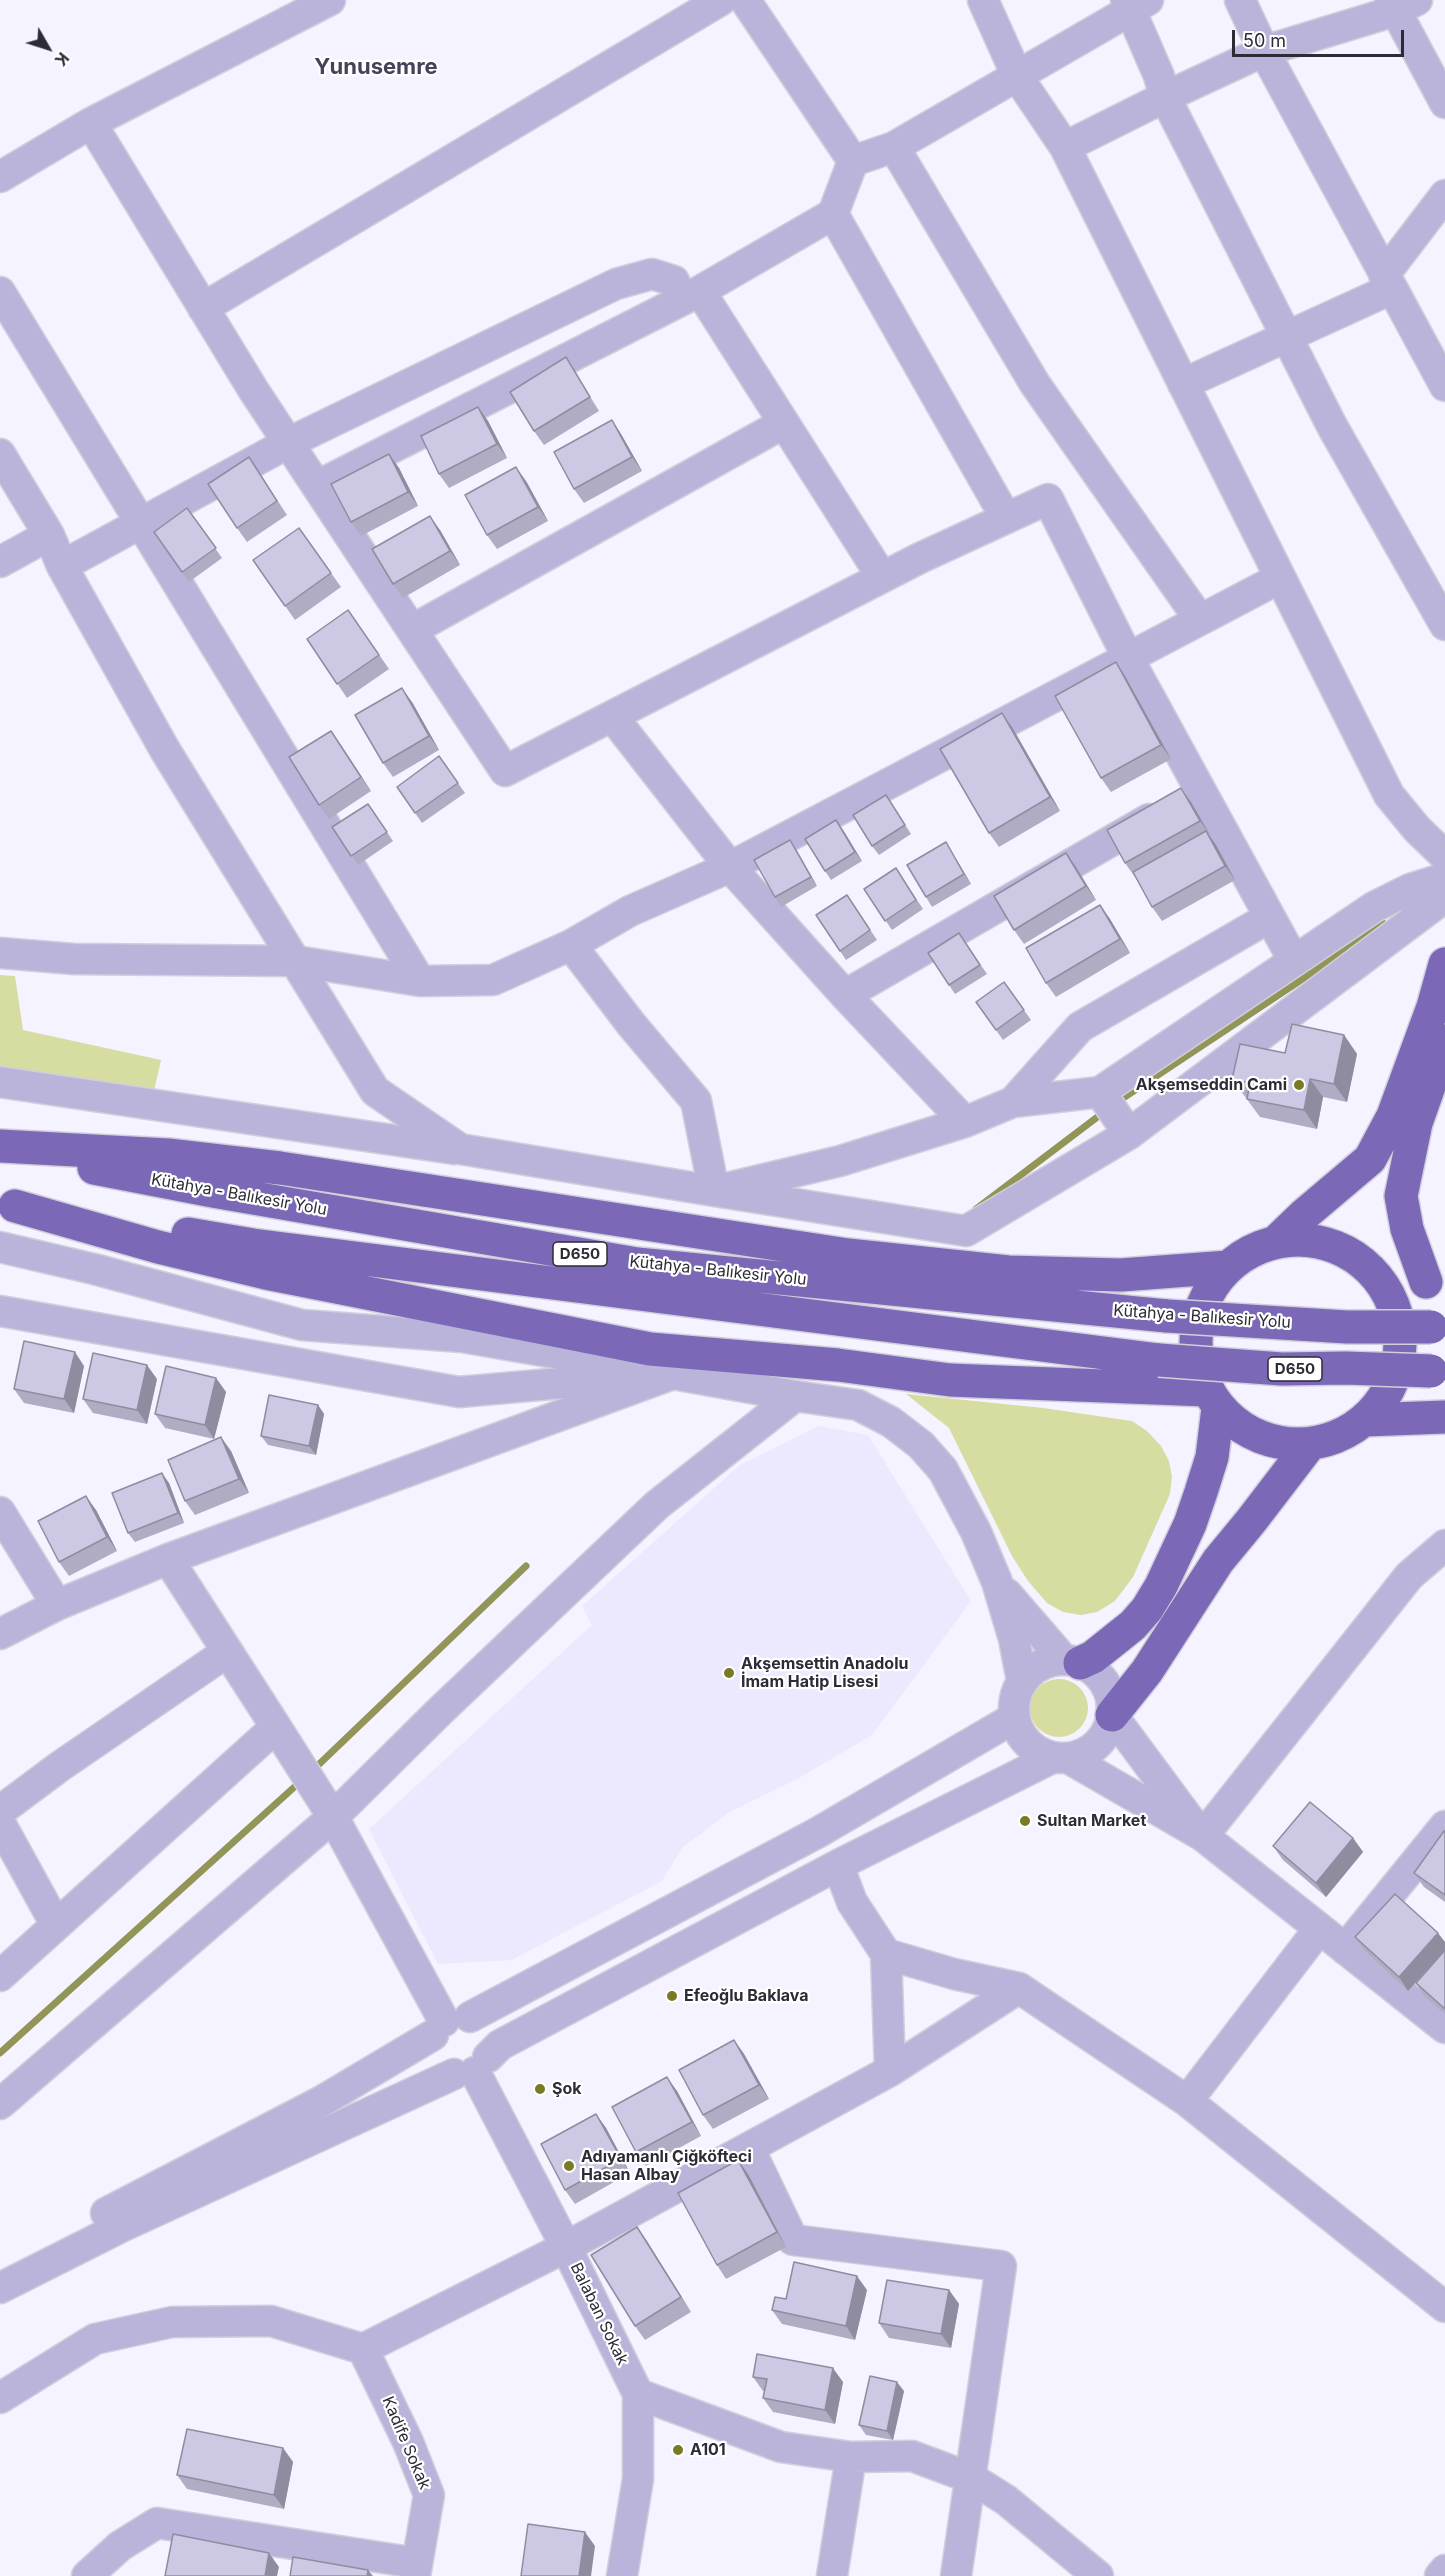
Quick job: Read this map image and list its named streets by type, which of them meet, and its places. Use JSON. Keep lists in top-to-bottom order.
{
  "streets": {
    "highway": ["Kütahya - Balıkesir Yolu", "D650"],
    "street": ["Balaban Sokak", "Kadife Sokak"]
  },
  "districts": ["Yunusemre"],
  "places": [
    "Akşemseddin Cami",
    "Akşemsettin Anadolu İmam Hatip Lisesi",
    "Sultan Market",
    "Efeoğlu Baklava",
    "Şok",
    "Adıyamanlı Çiğköfteci Hasan Albay",
    "A101"
  ],
  "scale_bar": "50 m",
  "north": "bottom right"
}
